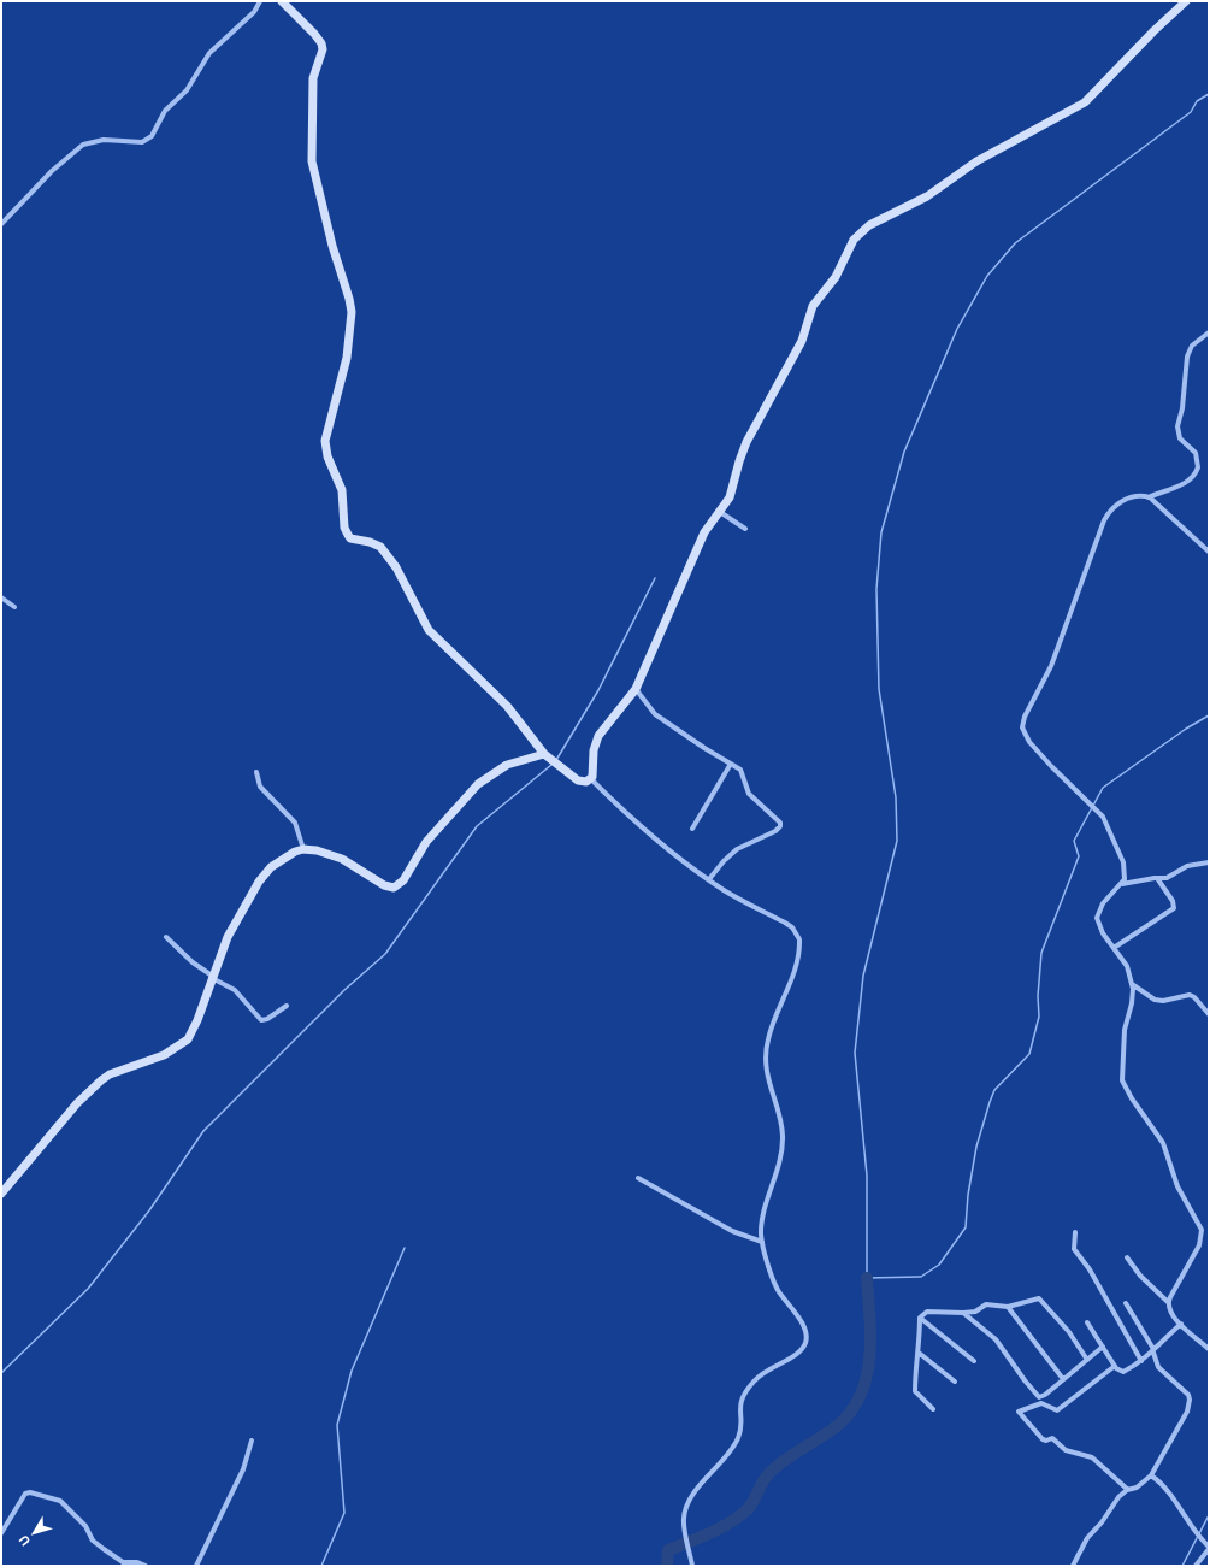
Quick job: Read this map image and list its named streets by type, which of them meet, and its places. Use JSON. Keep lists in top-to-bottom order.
{
  "north": "bottom left"
}
